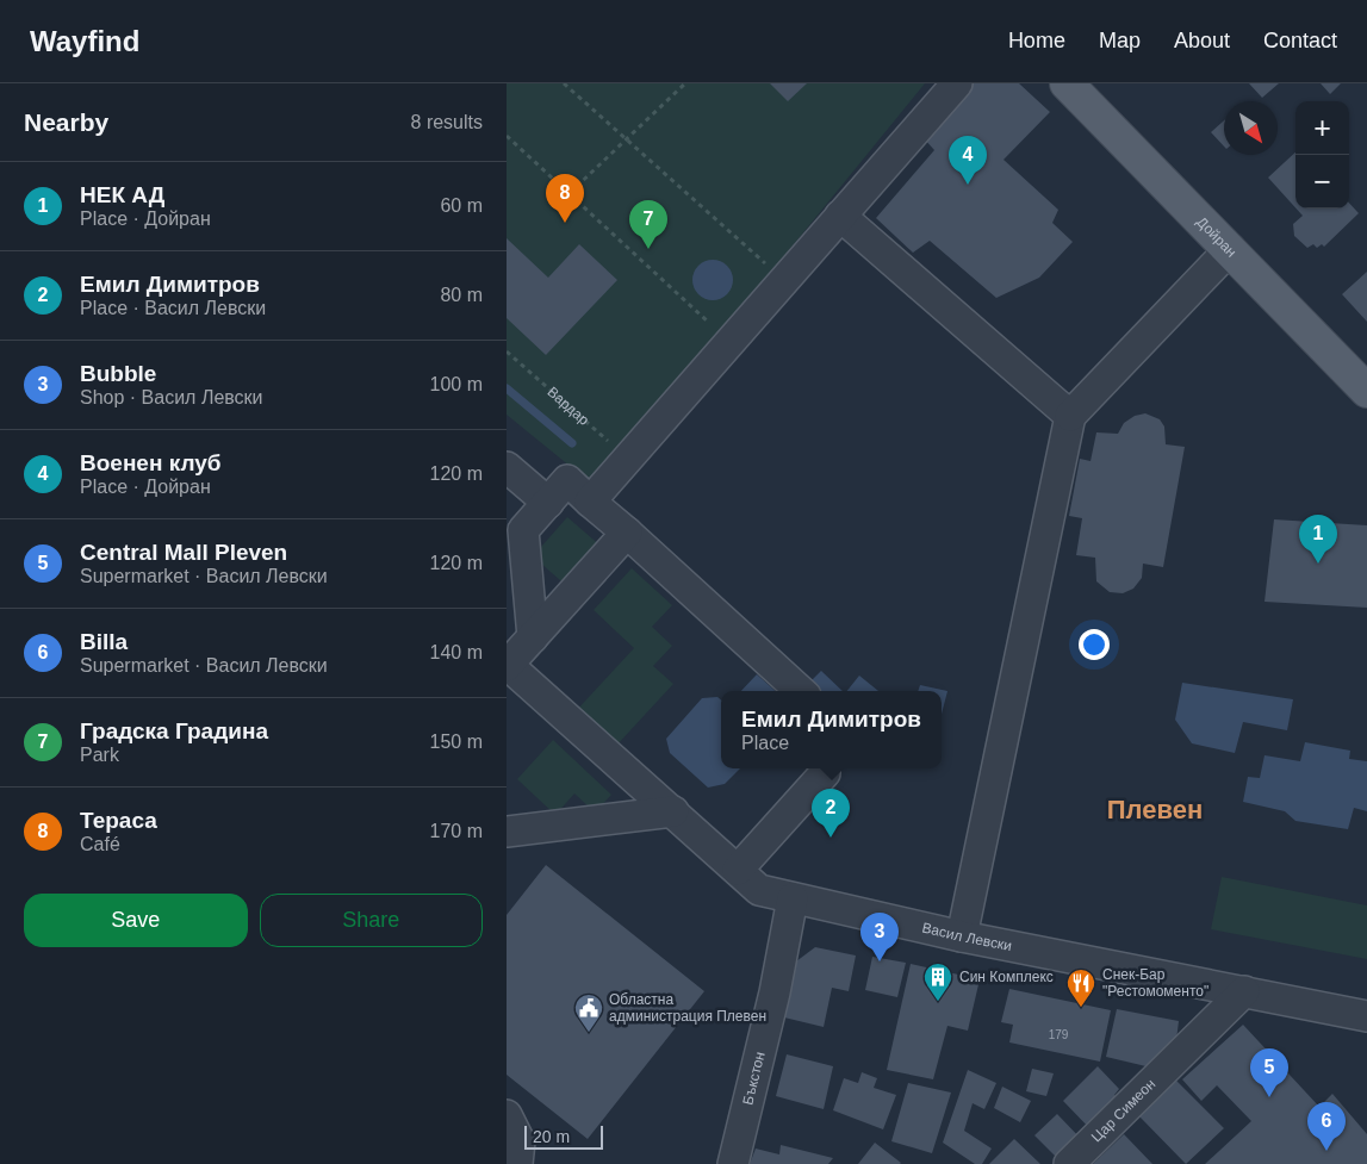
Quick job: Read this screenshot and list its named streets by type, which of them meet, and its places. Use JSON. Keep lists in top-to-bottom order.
{
  "streets": {
    "main road": ["Дойран"],
    "street": ["Васил Левски", "Бъкстон", "Цар Симеон"],
    "path": ["Вардар"]
  },
  "crossings": [
    ["Васил Левски", "Бъкстон"],
    ["Васил Левски", "Цар Симеон"]
  ],
  "districts": ["Плевен"],
  "places": {
    "building": ["Син Комплекс"],
    "restaurant": ["Снек-Бар \"Рестомоменто\""],
    "public building": ["Областна администрация Плевен"]
  },
  "house_numbers": ["179"],
  "scale_bar": "20 m",
  "north": "bottom right",
  "page": {
    "header": "Wayfind",
    "nav": [
      "Home",
      "Map",
      "About",
      "Contact"
    ],
    "heading": ["Nearby", "8 results"],
    "map_buttons": ["+", "−"],
    "pins": [
      "4",
      "8",
      "7",
      "1",
      "2",
      "3",
      "5",
      "6"
    ],
    "list": [
      {
        "mark": "1",
        "name": "НЕК АД",
        "note": "Place · Дойран",
        "value": "60 m"
      },
      {
        "mark": "2",
        "name": "Емил Димитров",
        "note": "Place · Васил Левски",
        "value": "80 m"
      },
      {
        "mark": "3",
        "name": "Bubble",
        "note": "Shop · Васил Левски",
        "value": "100 m"
      },
      {
        "mark": "4",
        "name": "Военен клуб",
        "note": "Place · Дойран",
        "value": "120 m"
      },
      {
        "mark": "5",
        "name": "Central Mall Pleven",
        "note": "Supermarket · Васил Левски",
        "value": "120 m"
      },
      {
        "mark": "6",
        "name": "Billa",
        "note": "Supermarket · Васил Левски",
        "value": "140 m"
      },
      {
        "mark": "7",
        "name": "Градска Градина",
        "note": "Park",
        "value": "150 m"
      },
      {
        "mark": "8",
        "name": "Тераса",
        "note": "Café",
        "value": "170 m"
      }
    ],
    "popup": ["Емил Димитров", "Place"],
    "buttons": ["Save", "Share"],
    "scale": "20 m"
  }
}
